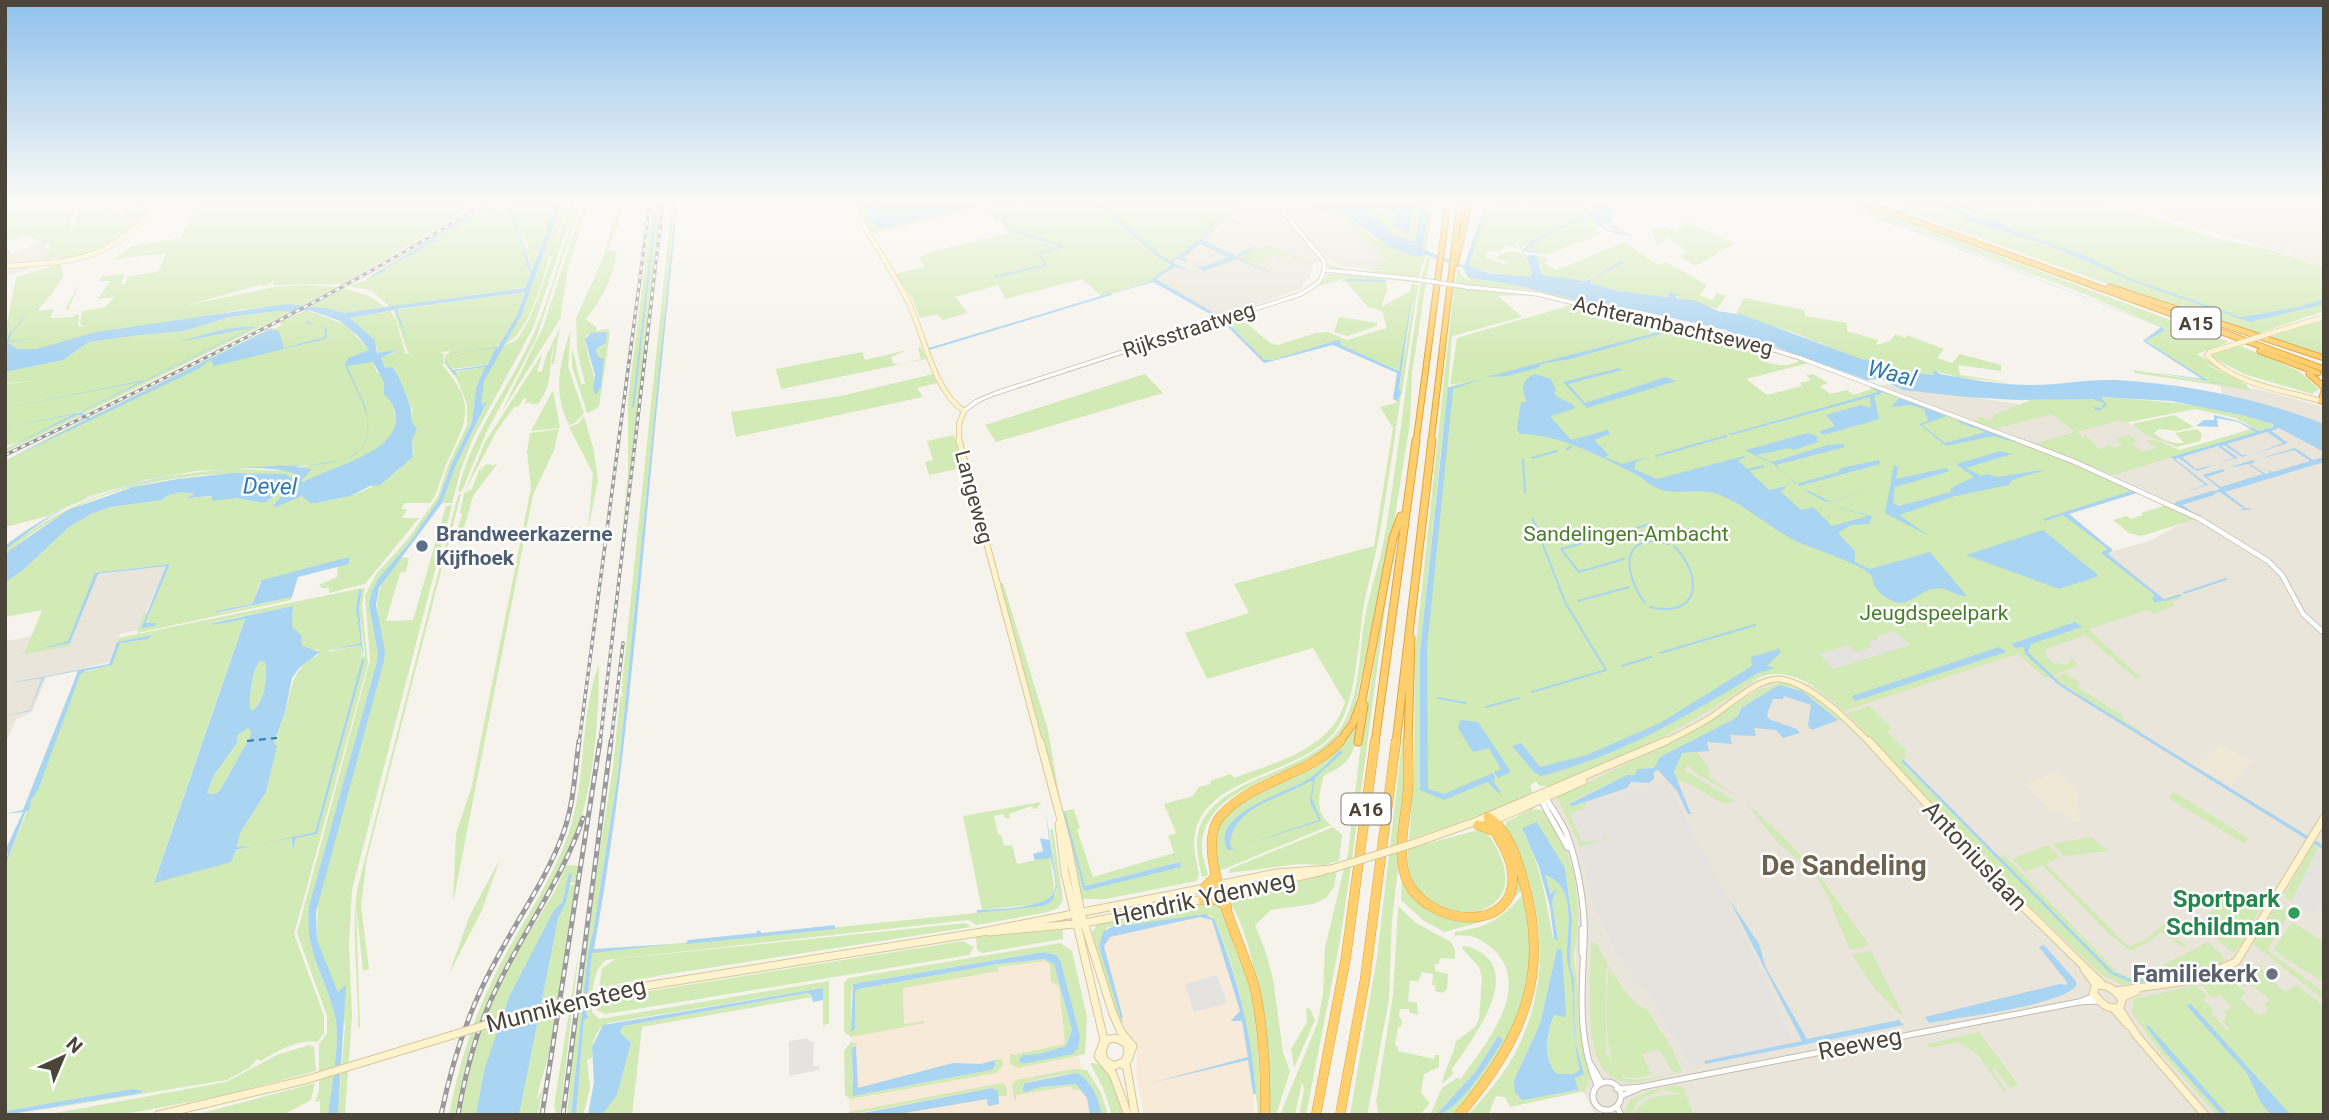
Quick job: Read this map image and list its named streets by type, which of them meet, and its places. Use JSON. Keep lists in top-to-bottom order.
{
  "streets": {
    "highway": ["A15", "A16"],
    "main road": [
      "Langeweg",
      "Antoniuslaan",
      "Hendrik Ydenweg",
      "Munnikensteeg"
    ],
    "street": ["Achterambachtseweg", "Rijksstraatweg", "Reeweg"]
  },
  "crossings": [
    ["Achterambachtseweg", "Rijksstraatweg"],
    ["Rijksstraatweg", "Langeweg"],
    ["Langeweg", "Hendrik Ydenweg"],
    ["Langeweg", "Munnikensteeg"],
    ["A16", "Hendrik Ydenweg"],
    ["Antoniuslaan", "Hendrik Ydenweg"],
    ["Hendrik Ydenweg", "Munnikensteeg"]
  ],
  "districts": ["De Sandeling"],
  "water": ["Waal", "Devel"],
  "parks": ["Sandelingen-Ambacht", "Jeugdspeelpark"],
  "places": ["Brandweerkazerne Kijfhoek", "Sportpark Schildman", "Familiekerk"],
  "north": "top right"
}
